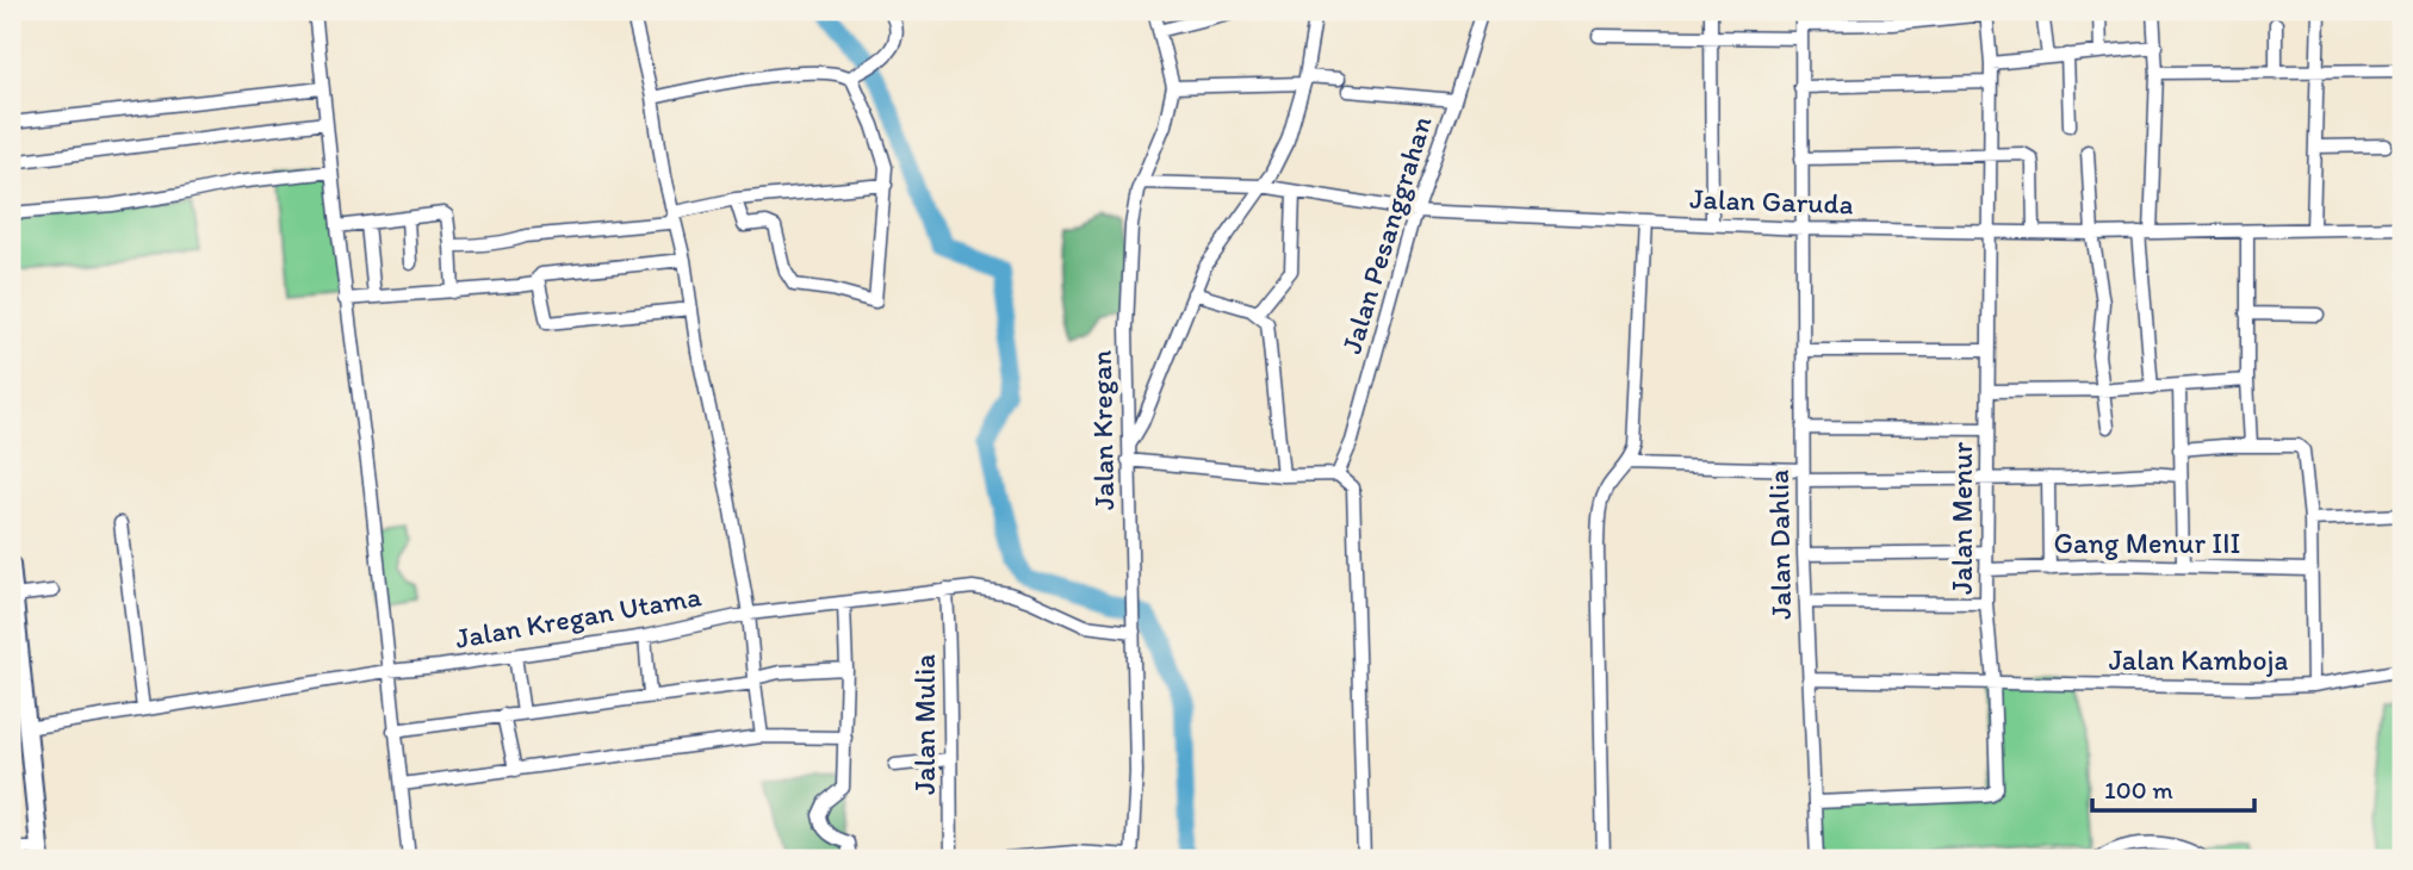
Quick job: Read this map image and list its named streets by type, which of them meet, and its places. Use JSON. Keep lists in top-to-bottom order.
{
  "streets": {
    "street": [
      "Jalan Garuda",
      "Jalan Pesanggrahan",
      "Jalan Kregan",
      "Jalan Menur",
      "Gang Menur III",
      "Jalan Dahlia",
      "Jalan Kregan Utama",
      "Jalan Kamboja",
      "Jalan Mulia"
    ]
  },
  "crossings": [
    ["Jalan Garuda", "Jalan Pesanggrahan"],
    ["Jalan Garuda", "Jalan Kregan"],
    ["Jalan Garuda", "Jalan Menur"],
    ["Jalan Garuda", "Jalan Dahlia"],
    ["Jalan Kregan", "Jalan Kregan Utama"],
    ["Jalan Menur", "Gang Menur III"],
    ["Jalan Menur", "Jalan Dahlia"],
    ["Jalan Menur", "Jalan Kamboja"],
    ["Jalan Dahlia", "Jalan Kamboja"],
    ["Jalan Kregan Utama", "Jalan Mulia"]
  ],
  "scale_bar": "100 m"
}
